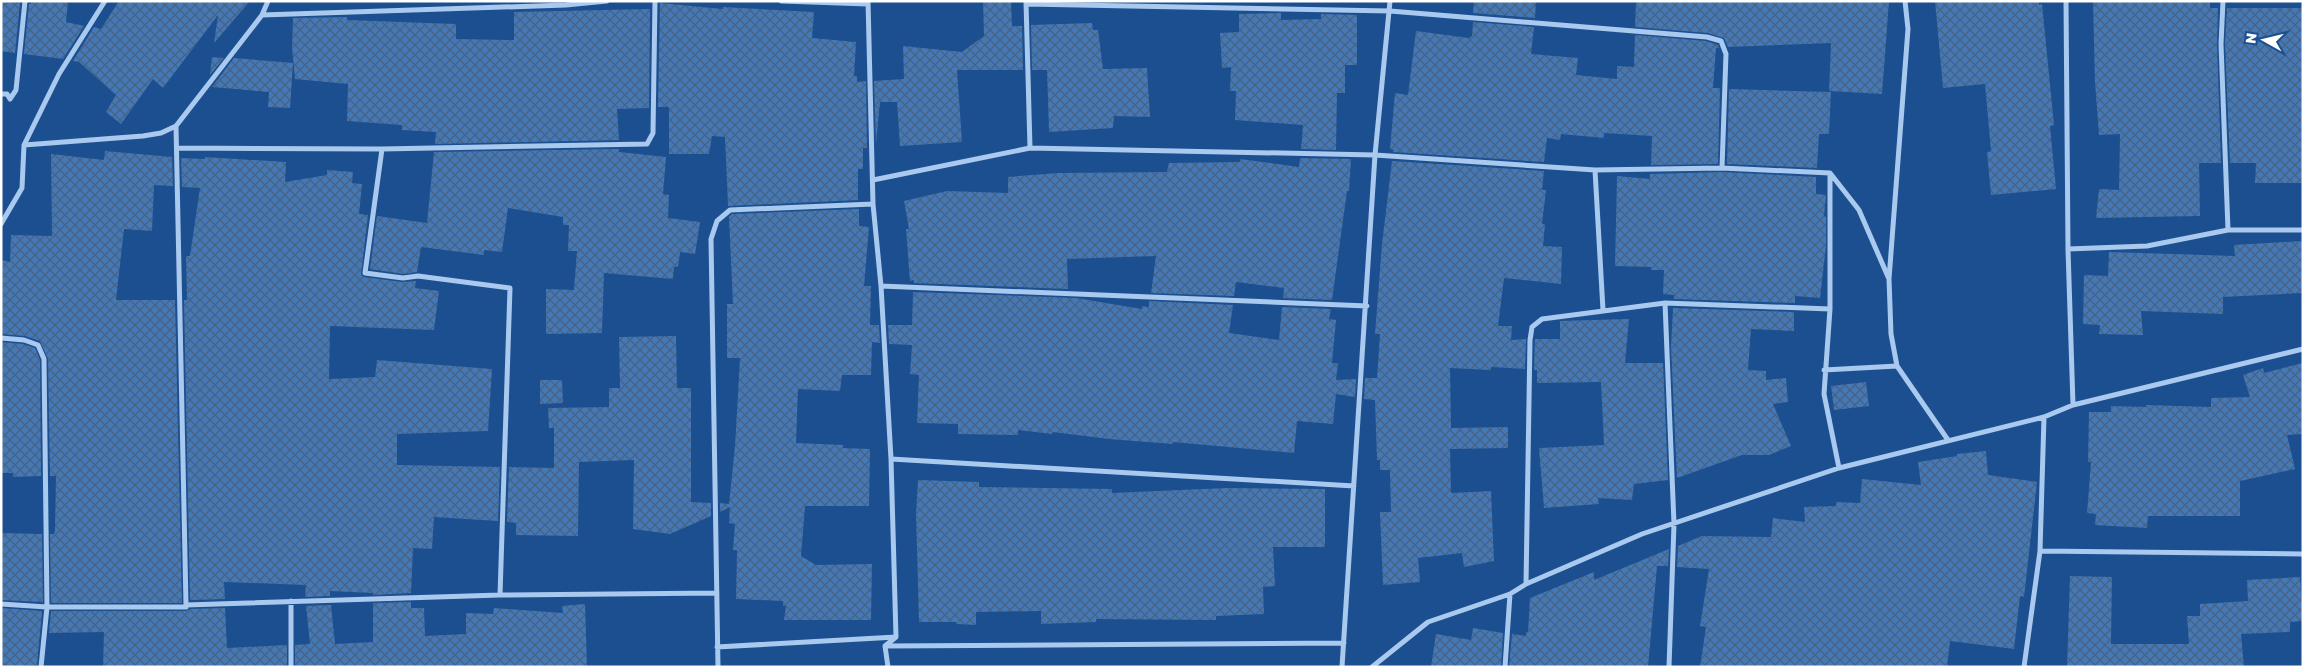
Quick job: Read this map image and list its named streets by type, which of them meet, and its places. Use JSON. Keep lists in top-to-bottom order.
{
  "north": "left"
}
